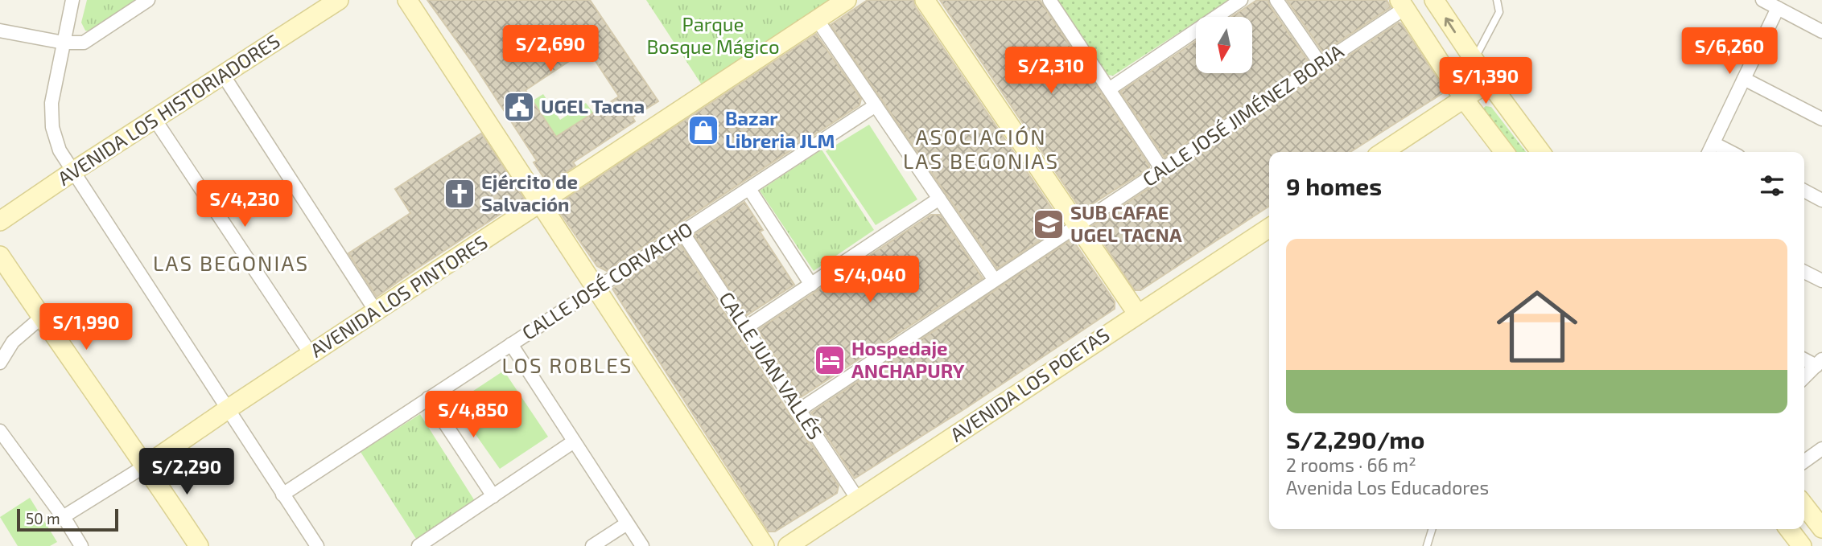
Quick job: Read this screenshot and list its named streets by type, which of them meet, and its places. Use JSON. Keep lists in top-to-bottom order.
{
  "streets": {
    "street": [
      "AVENIDA LOS HISTORIADORES",
      "CALLE JOSÉ JIMÉNEZ BORJA",
      "CALLE JOSÉ CORVACHO",
      "AVENIDA LOS PINTORES",
      "CALLE JUAN VALLÉS",
      "AVENIDA LOS POETAS"
    ]
  },
  "crossings": [
    ["CALLE JOSÉ JIMÉNEZ BORJA", "CALLE JUAN VALLÉS"],
    ["CALLE JOSÉ CORVACHO", "CALLE JUAN VALLÉS"],
    ["CALLE JUAN VALLÉS", "AVENIDA LOS POETAS"]
  ],
  "districts": ["ASOCIACIÓN LAS BEGONIAS", "LAS BEGONIAS", "LOS ROBLES"],
  "parks": ["Parque Bosque Mágico"],
  "places": {
    "public building": ["UGEL Tacna"],
    "shop": ["Bazar Libreria JLM"],
    "church": ["Ejército de Salvación"],
    "school or university": ["SUB CAFAE UGEL TACNA"],
    "hotel": ["Hospedaje ANCHAPURY"]
  },
  "scale_bar": "50 m",
  "north": "bottom",
  "page": {
    "price": [
      "S/2,690",
      "S/6,260",
      "S/2,310",
      "S/1,390",
      "S/4,230",
      "S/4,040",
      "S/1,990",
      "S/4,850",
      "S/2,290"
    ],
    "heading": "9 homes",
    "list": [
      {
        "name": "S/2,290/mo",
        "note": "2 rooms · 66 m² · Avenida Los Educadores"
      }
    ],
    "scale": "50 m"
  }
}
